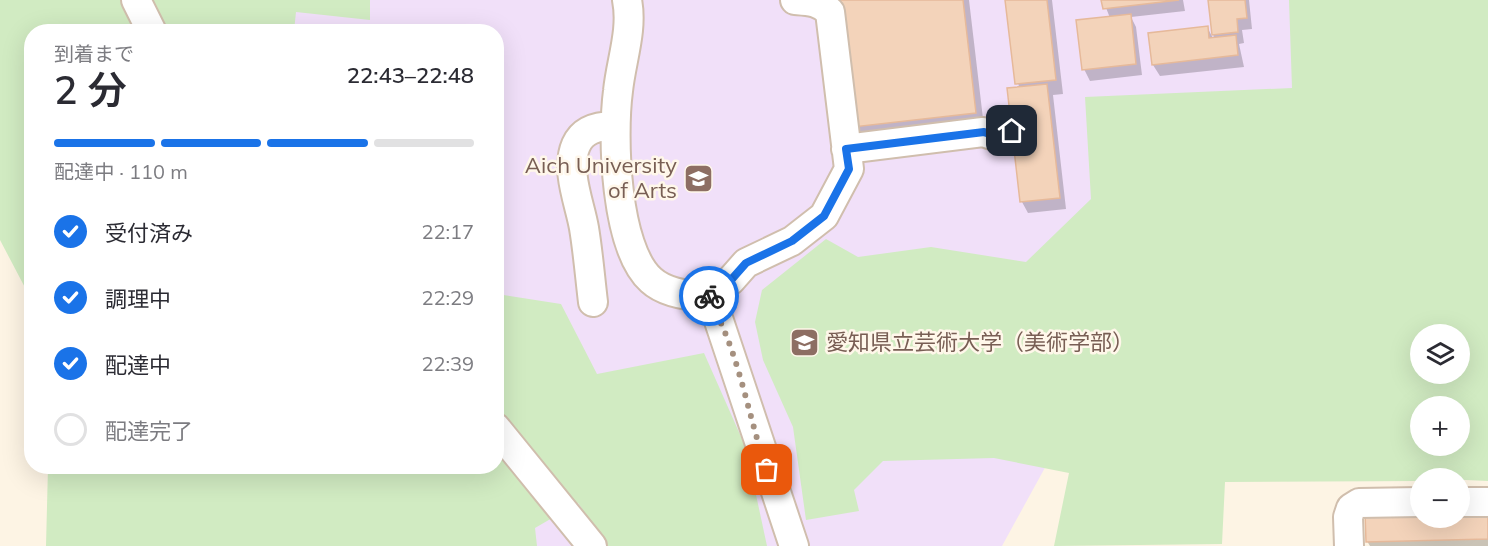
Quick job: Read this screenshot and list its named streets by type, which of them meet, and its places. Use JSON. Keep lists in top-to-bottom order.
{
  "places": {
    "school or university": ["Aich University of Arts", "愛知県立芸術大学（美術学部）"]
  },
  "page": {
    "heading": ["2 分", "到着まで", "22:43–22:48"],
    "bar": "配達中 · 110 m",
    "list": [
      ["受付済み", "22:17"],
      ["調理中", "22:29"],
      ["配達中", "22:39"],
      "配達完了"
    ],
    "map_buttons": ["+", "−"]
  }
}
